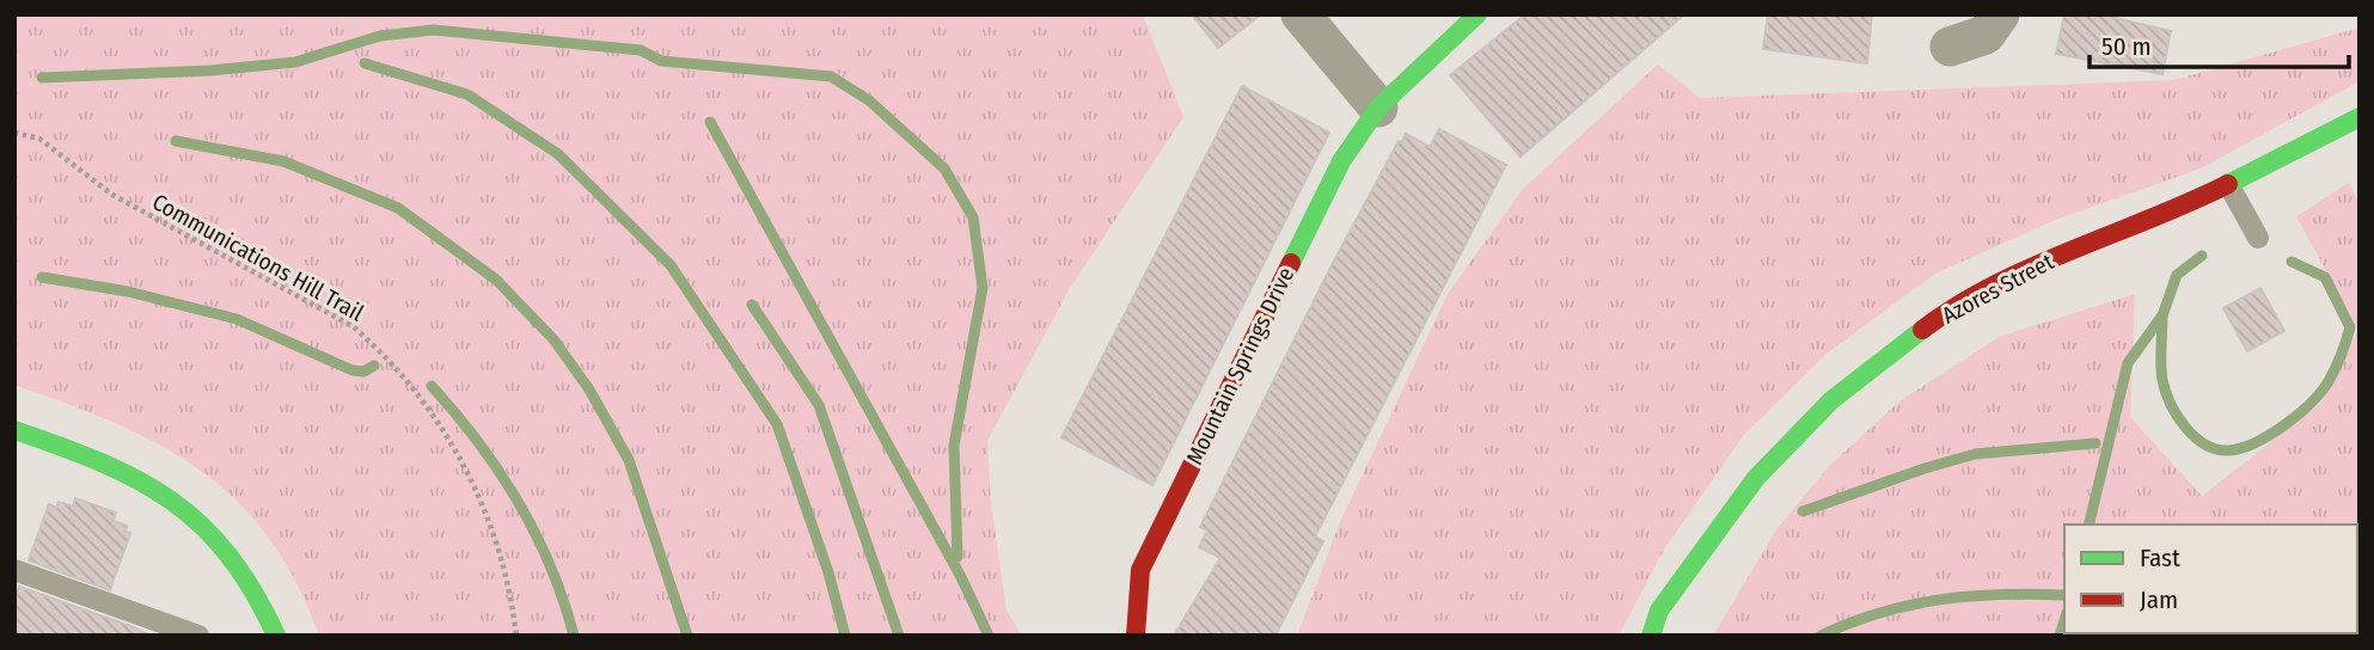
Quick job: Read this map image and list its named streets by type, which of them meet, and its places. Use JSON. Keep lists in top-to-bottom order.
{
  "streets": {
    "street": ["Azores Street", "Mountain Springs Drive"],
    "path": ["Communications Hill Trail"]
  },
  "legend": ["Fast", "Jam"],
  "scale_bar": "50 m"
}
